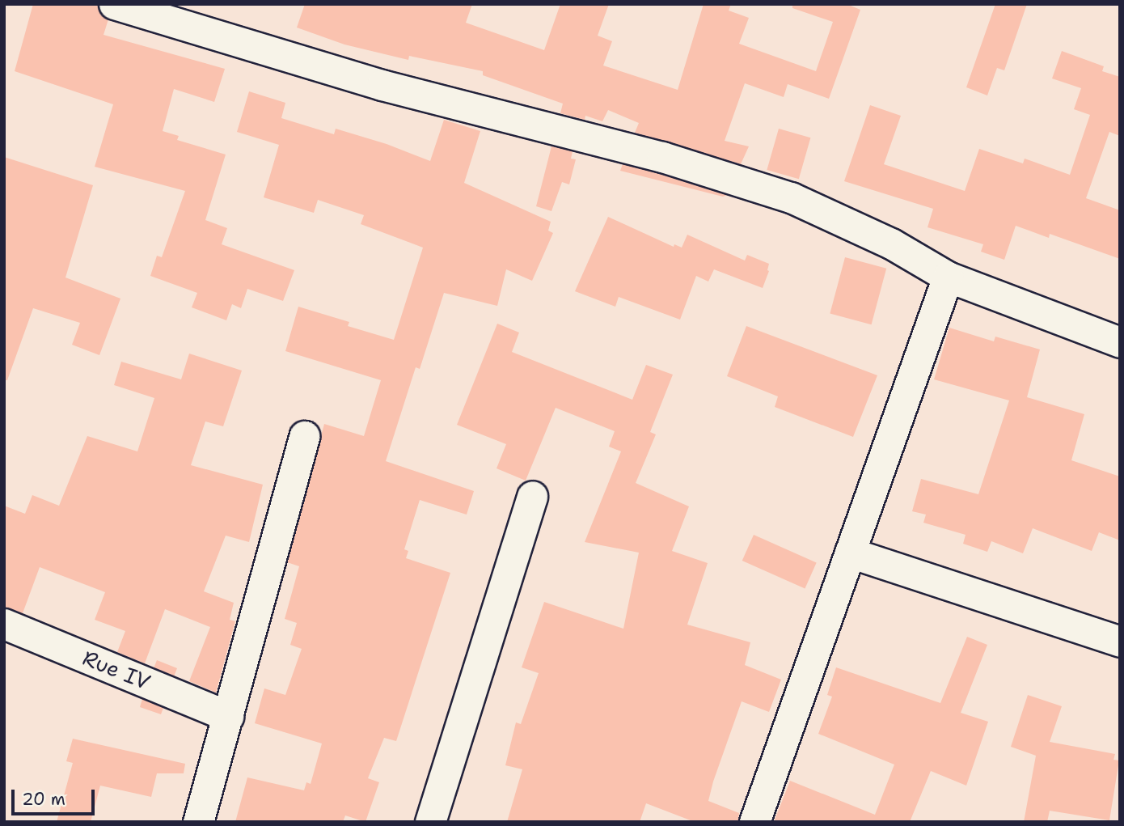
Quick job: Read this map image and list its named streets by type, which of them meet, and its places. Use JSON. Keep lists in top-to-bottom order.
{
  "streets": {
    "street": ["Rue IV"]
  },
  "scale_bar": "20 m"
}
